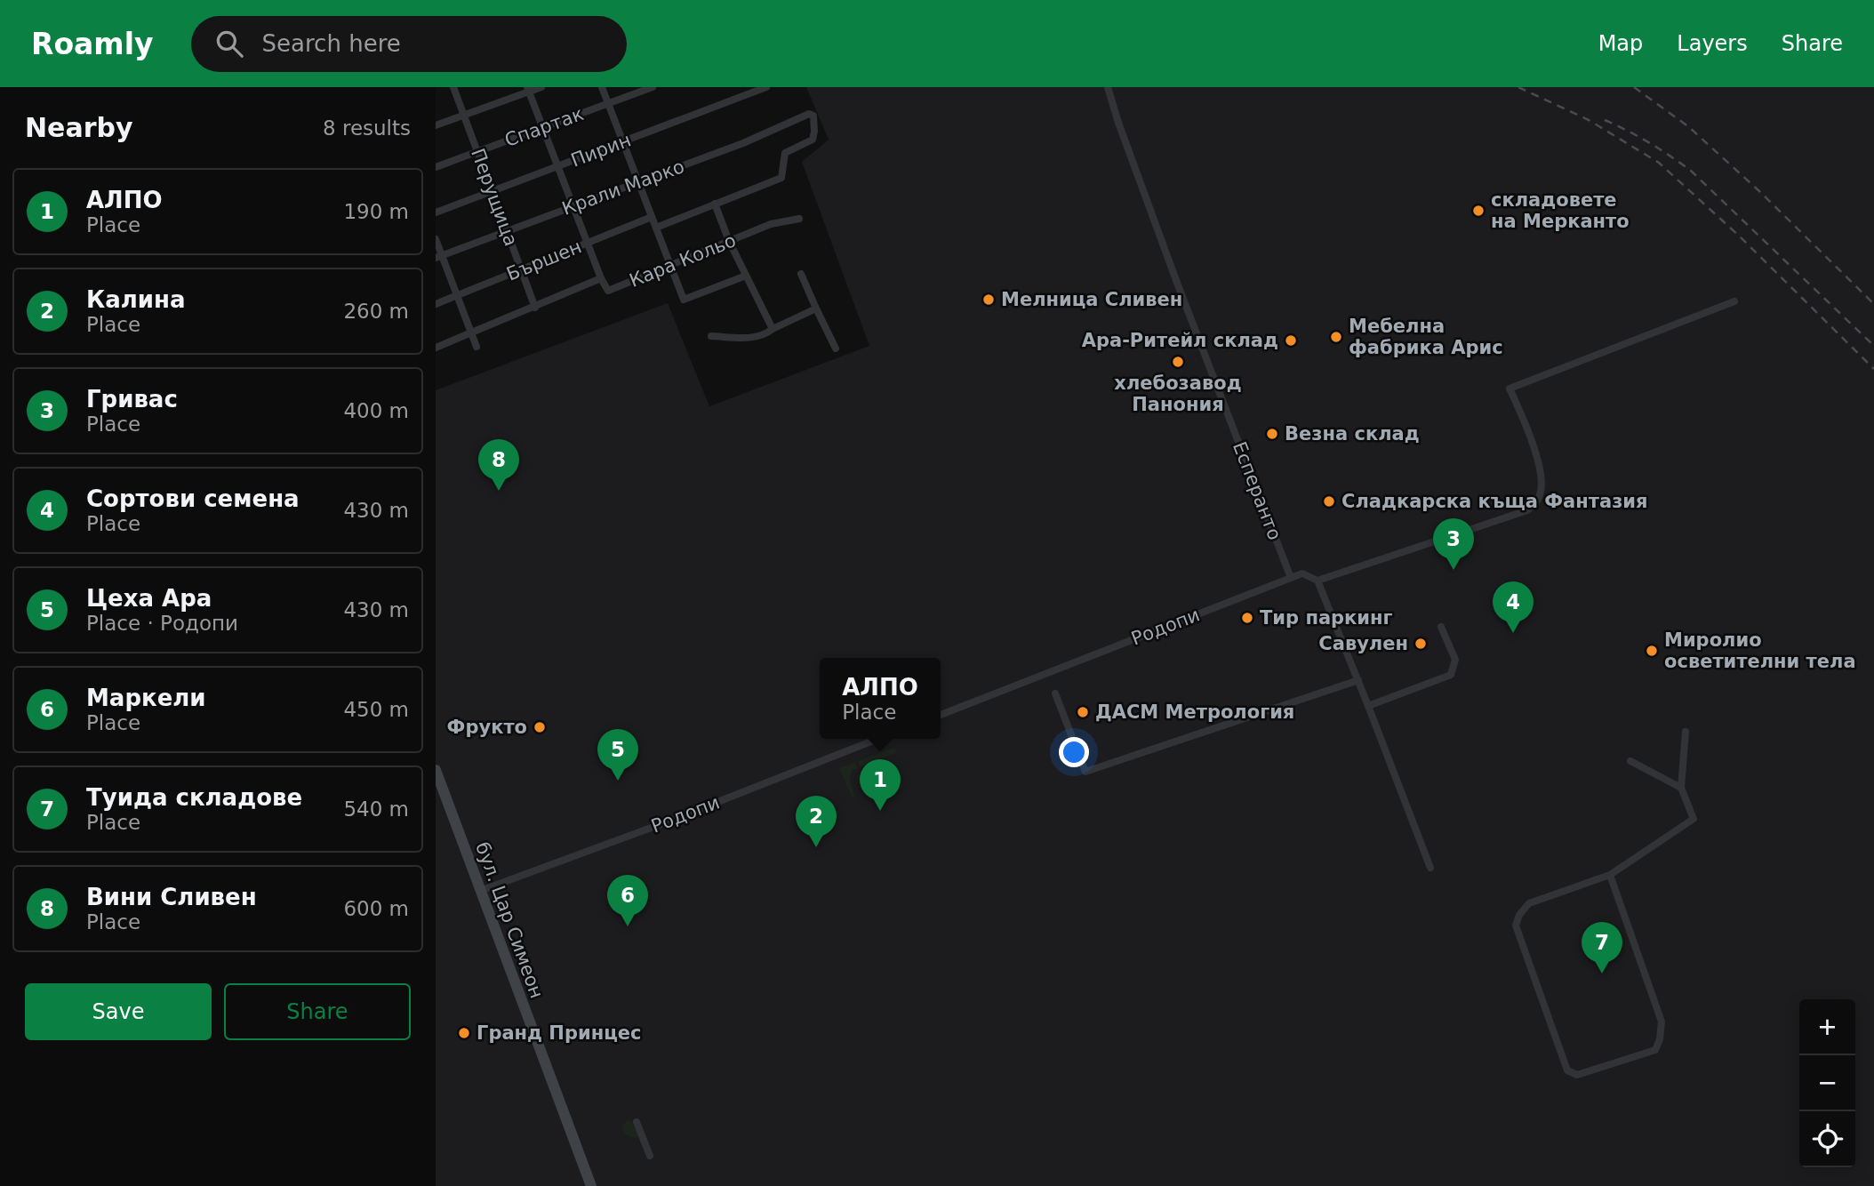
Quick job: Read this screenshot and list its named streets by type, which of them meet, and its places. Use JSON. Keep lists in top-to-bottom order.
{
  "streets": {
    "main road": ["бул. Цар Симеон"],
    "street": [
      "Спартак",
      "Пирин",
      "Крали Марко",
      "Перущица",
      "Бършен",
      "Кара Кольо",
      "Есперанто",
      "Родопи"
    ]
  },
  "crossings": [
    ["Спартак", "Перущица"],
    ["Пирин", "Перущица"],
    ["Крали Марко", "Перущица"],
    ["Перущица", "Бършен"],
    ["Перущица", "Кара Кольо"],
    ["Есперанто", "Родопи"],
    ["Родопи", "бул. Цар Симеон"]
  ],
  "places": [
    "складовете на Мерканто",
    "Мелница Сливен",
    "Мебелна фабрика Арис",
    "Ара-Ритейл склад",
    "хлебозавод Панония",
    "Везна склад",
    "Сладкарска къща Фантазия",
    "Тир паркинг",
    "Савулен",
    "Миролио осветителни тела",
    "ДАСМ Метрология",
    "Фрукто",
    "Гранд Принцес"
  ],
  "page": {
    "header": "Roamly",
    "search": "Search here",
    "nav": ["Map", "Layers", "Share"],
    "heading": ["Nearby", "8 results"],
    "list": [
      {
        "mark": "1",
        "name": "АЛПО",
        "note": "Place",
        "value": "190 m"
      },
      {
        "mark": "2",
        "name": "Калина",
        "note": "Place",
        "value": "260 m"
      },
      {
        "mark": "3",
        "name": "Гривас",
        "note": "Place",
        "value": "400 m"
      },
      {
        "mark": "4",
        "name": "Сортови семена",
        "note": "Place",
        "value": "430 m"
      },
      {
        "mark": "5",
        "name": "Цеха Ара",
        "note": "Place · Родопи",
        "value": "430 m"
      },
      {
        "mark": "6",
        "name": "Маркели",
        "note": "Place",
        "value": "450 m"
      },
      {
        "mark": "7",
        "name": "Туида складове",
        "note": "Place",
        "value": "540 m"
      },
      {
        "mark": "8",
        "name": "Вини Сливен",
        "note": "Place",
        "value": "600 m"
      }
    ],
    "pins": [
      "8",
      "3",
      "4",
      "5",
      "1",
      "2",
      "6",
      "7"
    ],
    "popup": ["АЛПО", "Place"],
    "buttons": ["Save", "Share"],
    "map_buttons": ["+", "−"]
  }
}
